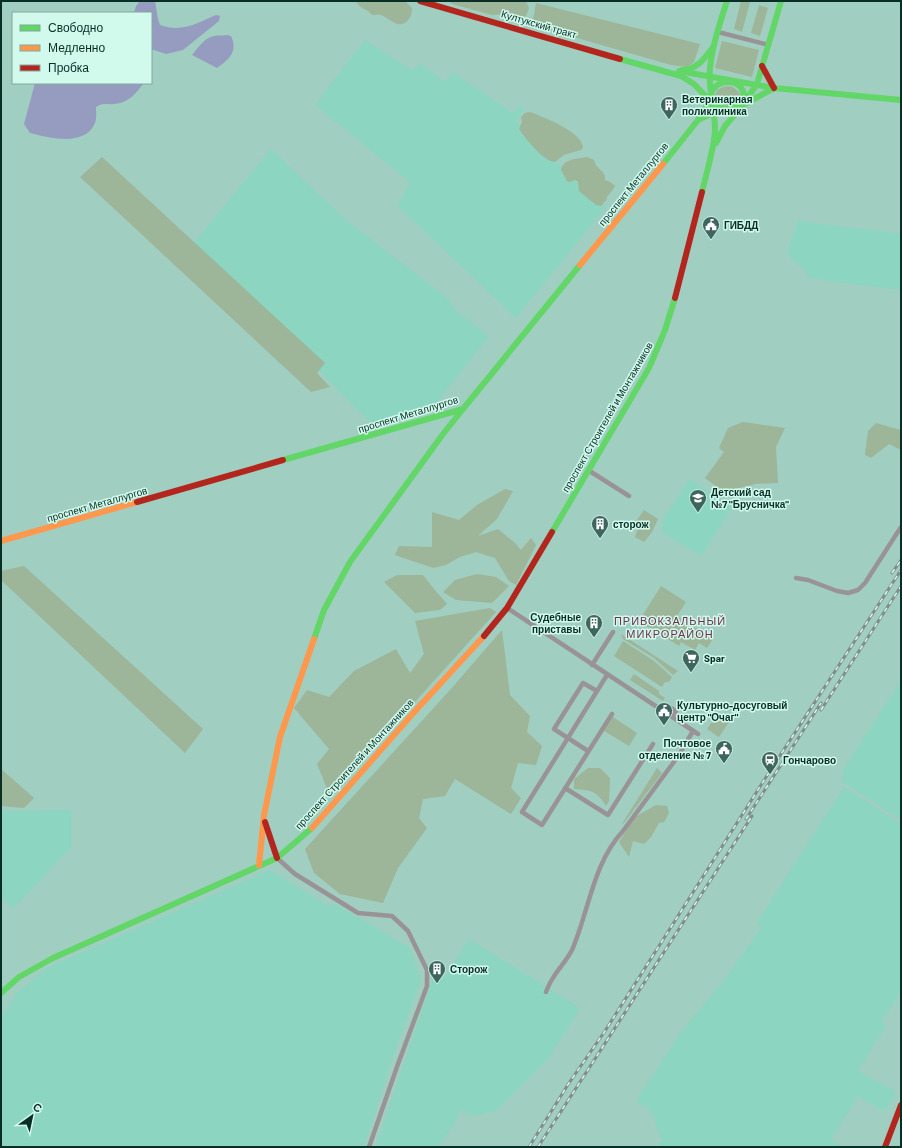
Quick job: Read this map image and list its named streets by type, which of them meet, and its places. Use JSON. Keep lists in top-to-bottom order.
{
  "streets": {
    "street": ["Култукский тракт", "проспект Металлургов", "проспект Строителей и Монтажников"]
  },
  "crossings": [
    ["проспект Металлургов", "проспект Строителей и Монтажников"]
  ],
  "districts": ["ПРИВОКЗАЛЬНЫЙ МИКРОРАЙОН"],
  "places": {
    "building": [
      "Ветеринарная поликлиника",
      "сторож",
      "Судебные приставы",
      "Сторож"
    ],
    "public building": ["ГИБДД", "Культурно-досуговый центр \"Очаг\"", "Почтовое отделение № 7"],
    "school or university": ["Детский сад №7 \"Брусничка\""],
    "supermarket": ["Spar"],
    "station": ["Гончарово"]
  },
  "legend": ["Свободно", "Медленно", "Пробка"],
  "north": "top right"
}
